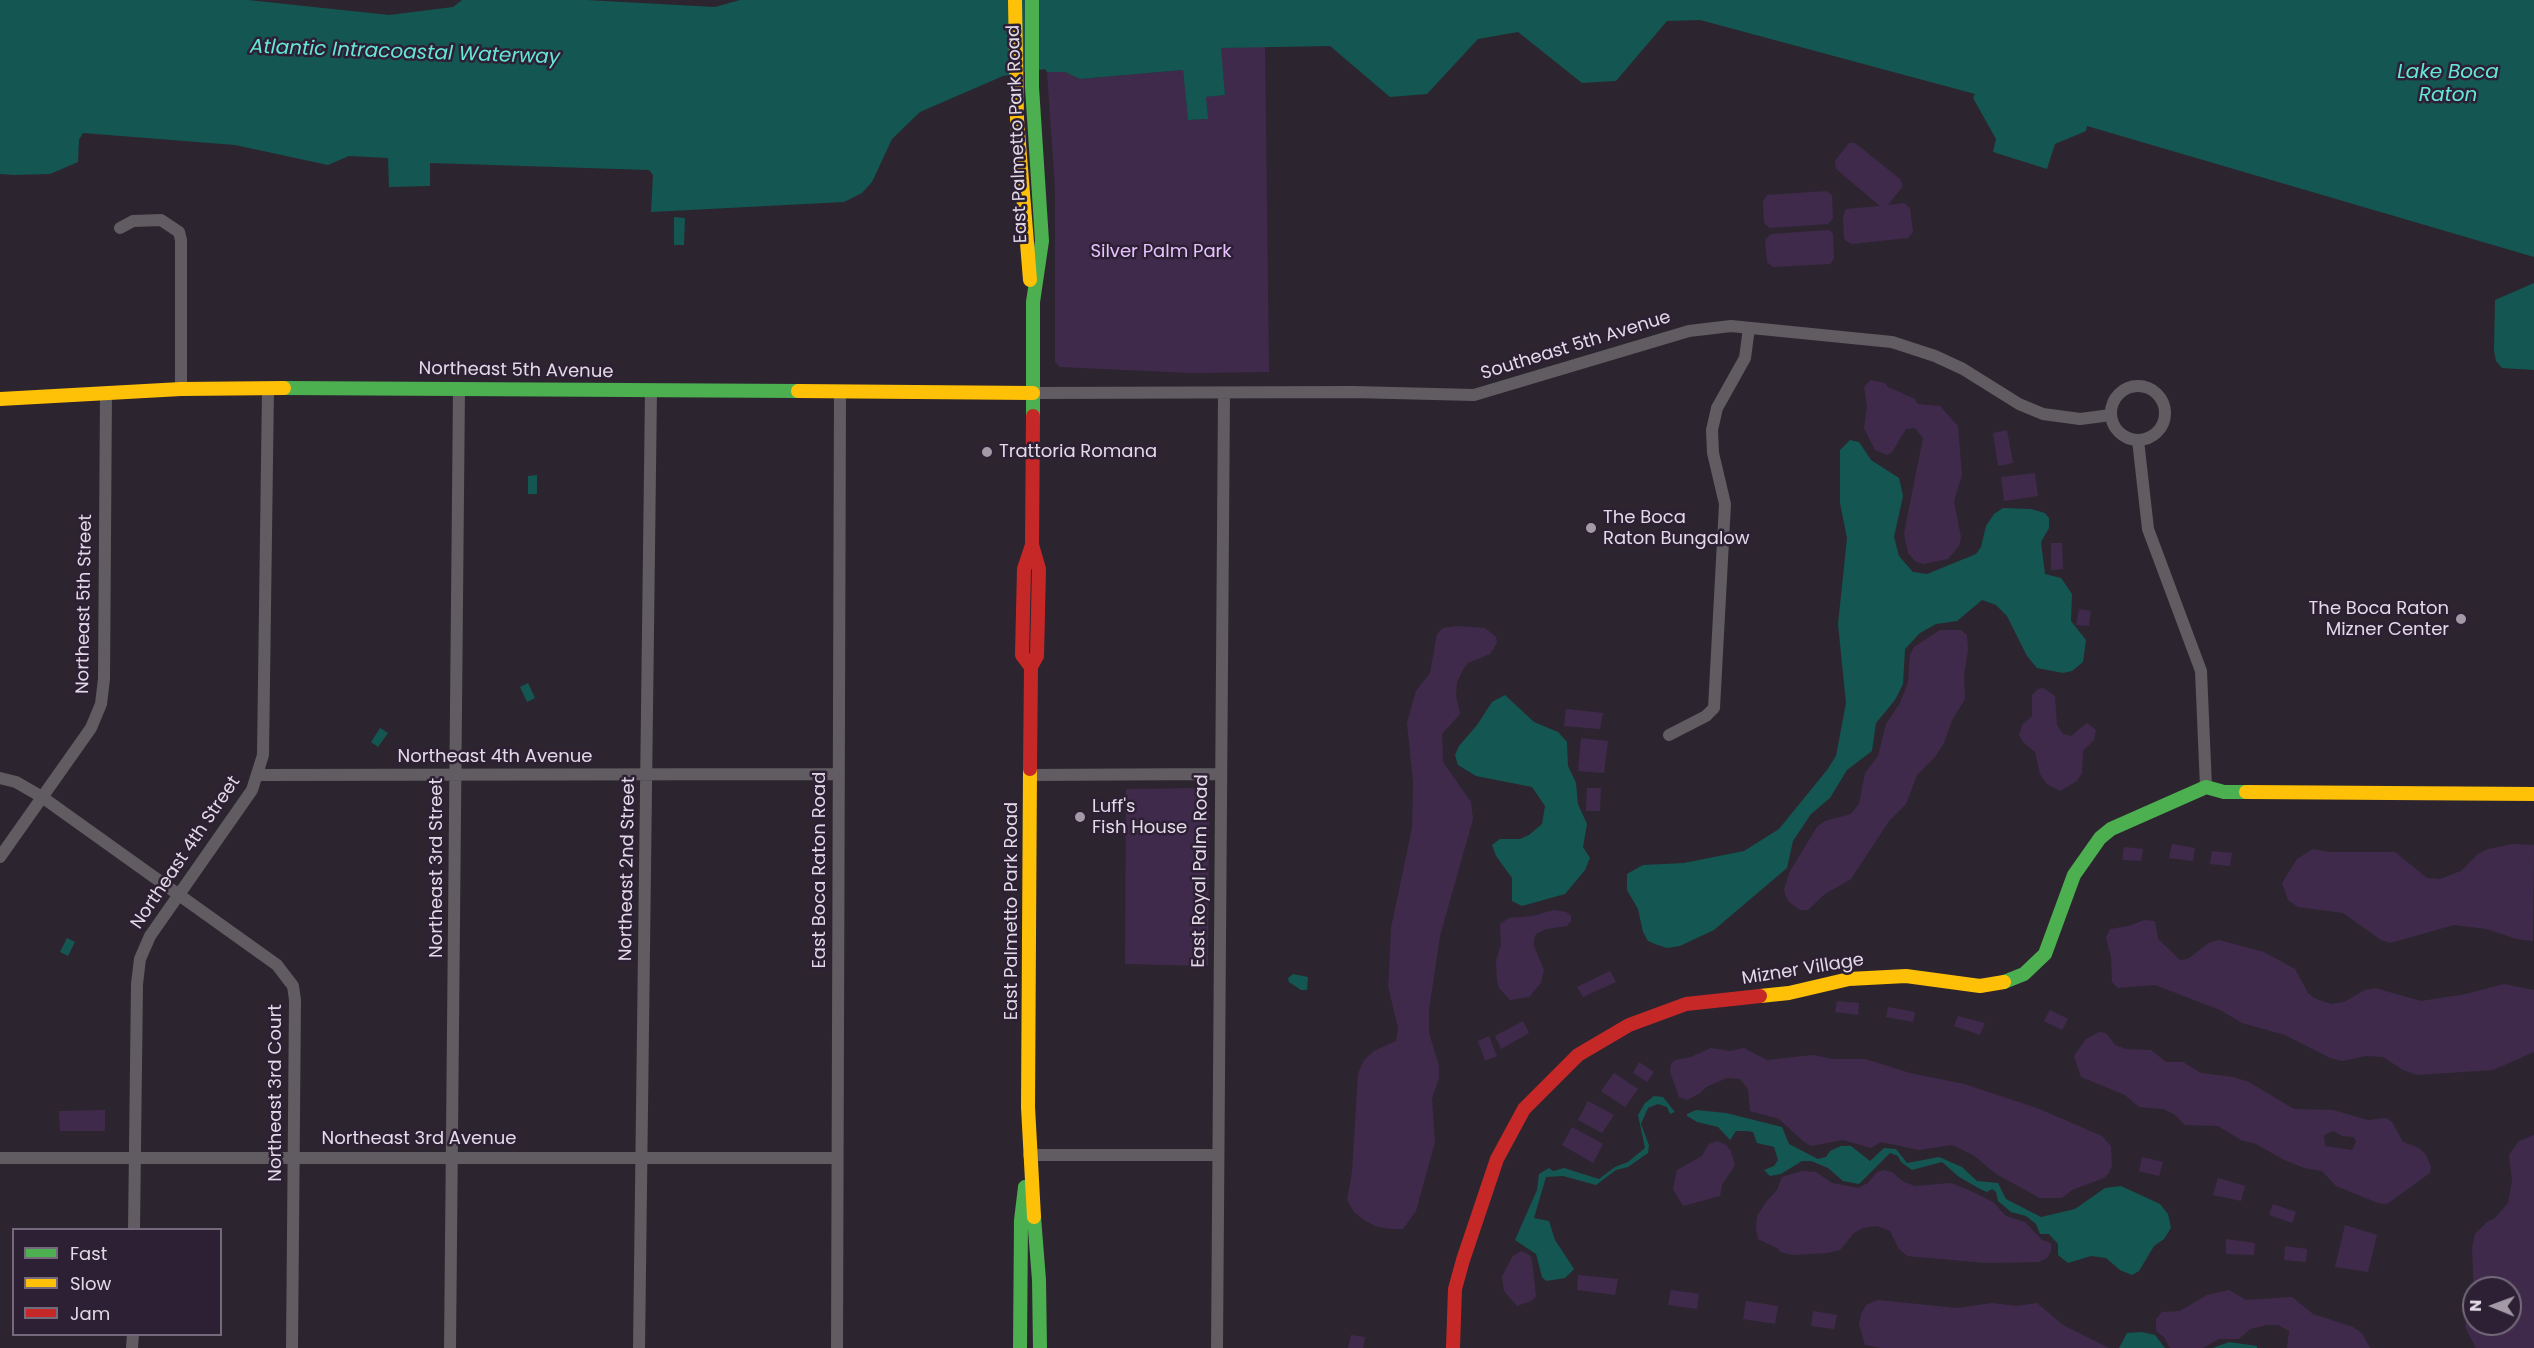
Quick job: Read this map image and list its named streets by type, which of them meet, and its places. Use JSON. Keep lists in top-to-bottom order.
{
  "streets": {
    "street": [
      "East Palmetto Park Road",
      "Southeast 5th Avenue",
      "Northeast 5th Avenue",
      "Northeast 5th Street",
      "Northeast 4th Avenue",
      "Northeast 4th Street",
      "Northeast 3rd Street",
      "Northeast 2nd Street",
      "East Boca Raton Road",
      "East Royal Palm Road",
      "Mizner Village",
      "Northeast 3rd Court",
      "Northeast 3rd Avenue"
    ]
  },
  "crossings": [
    ["East Palmetto Park Road", "Southeast 5th Avenue"],
    ["East Palmetto Park Road", "Northeast 5th Avenue"],
    ["Southeast 5th Avenue", "Northeast 5th Avenue"],
    ["Southeast 5th Avenue", "East Royal Palm Road"],
    ["Northeast 5th Avenue", "Northeast 5th Street"],
    ["Northeast 5th Avenue", "Northeast 4th Street"],
    ["Northeast 5th Avenue", "Northeast 3rd Street"],
    ["Northeast 5th Avenue", "Northeast 2nd Street"],
    ["Northeast 5th Avenue", "East Boca Raton Road"],
    ["Northeast 4th Avenue", "Northeast 4th Street"],
    ["Northeast 4th Avenue", "Northeast 3rd Street"],
    ["Northeast 4th Avenue", "Northeast 2nd Street"],
    ["Northeast 4th Avenue", "East Boca Raton Road"],
    ["Northeast 4th Street", "Northeast 3rd Court"],
    ["Northeast 4th Street", "Northeast 3rd Avenue"],
    ["Northeast 3rd Street", "Northeast 3rd Avenue"],
    ["Northeast 2nd Street", "Northeast 3rd Avenue"],
    ["East Boca Raton Road", "Northeast 3rd Avenue"],
    ["Northeast 3rd Court", "Northeast 3rd Avenue"]
  ],
  "water": ["Atlantic Intracoastal Waterway", "Lake Boca Raton"],
  "parks": ["Silver Palm Park"],
  "places": [
    "Trattoria Romana",
    "The Boca Raton Bungalow",
    "The Boca Raton Mizner Center",
    "Luff's Fish House"
  ],
  "legend": ["Fast", "Slow", "Jam"],
  "north": "left"
}
